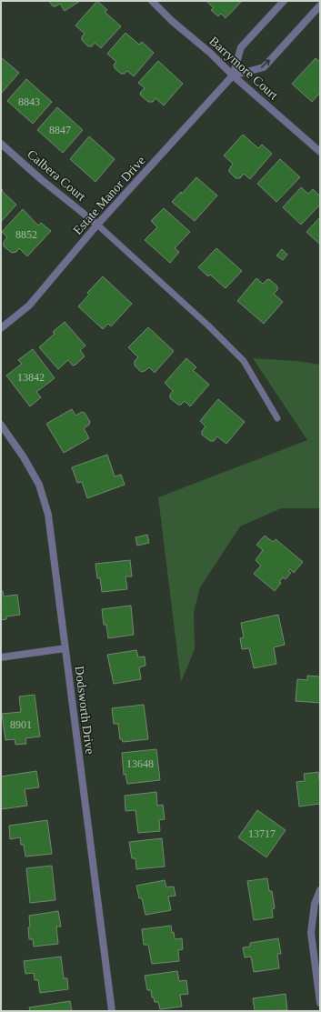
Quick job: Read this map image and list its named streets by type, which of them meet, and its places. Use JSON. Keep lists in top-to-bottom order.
{
  "streets": {
    "street": [
      "Barrymore Court",
      "Calbera Court",
      "Estate Manor Drive",
      "Dodsworth Drive"
    ]
  },
  "crossings": [
    ["Barrymore Court", "Estate Manor Drive"],
    ["Calbera Court", "Estate Manor Drive"]
  ],
  "house_numbers": [
    "8843",
    "8847",
    "8852",
    "13842",
    "8901",
    "13648",
    "13717"
  ]
}
